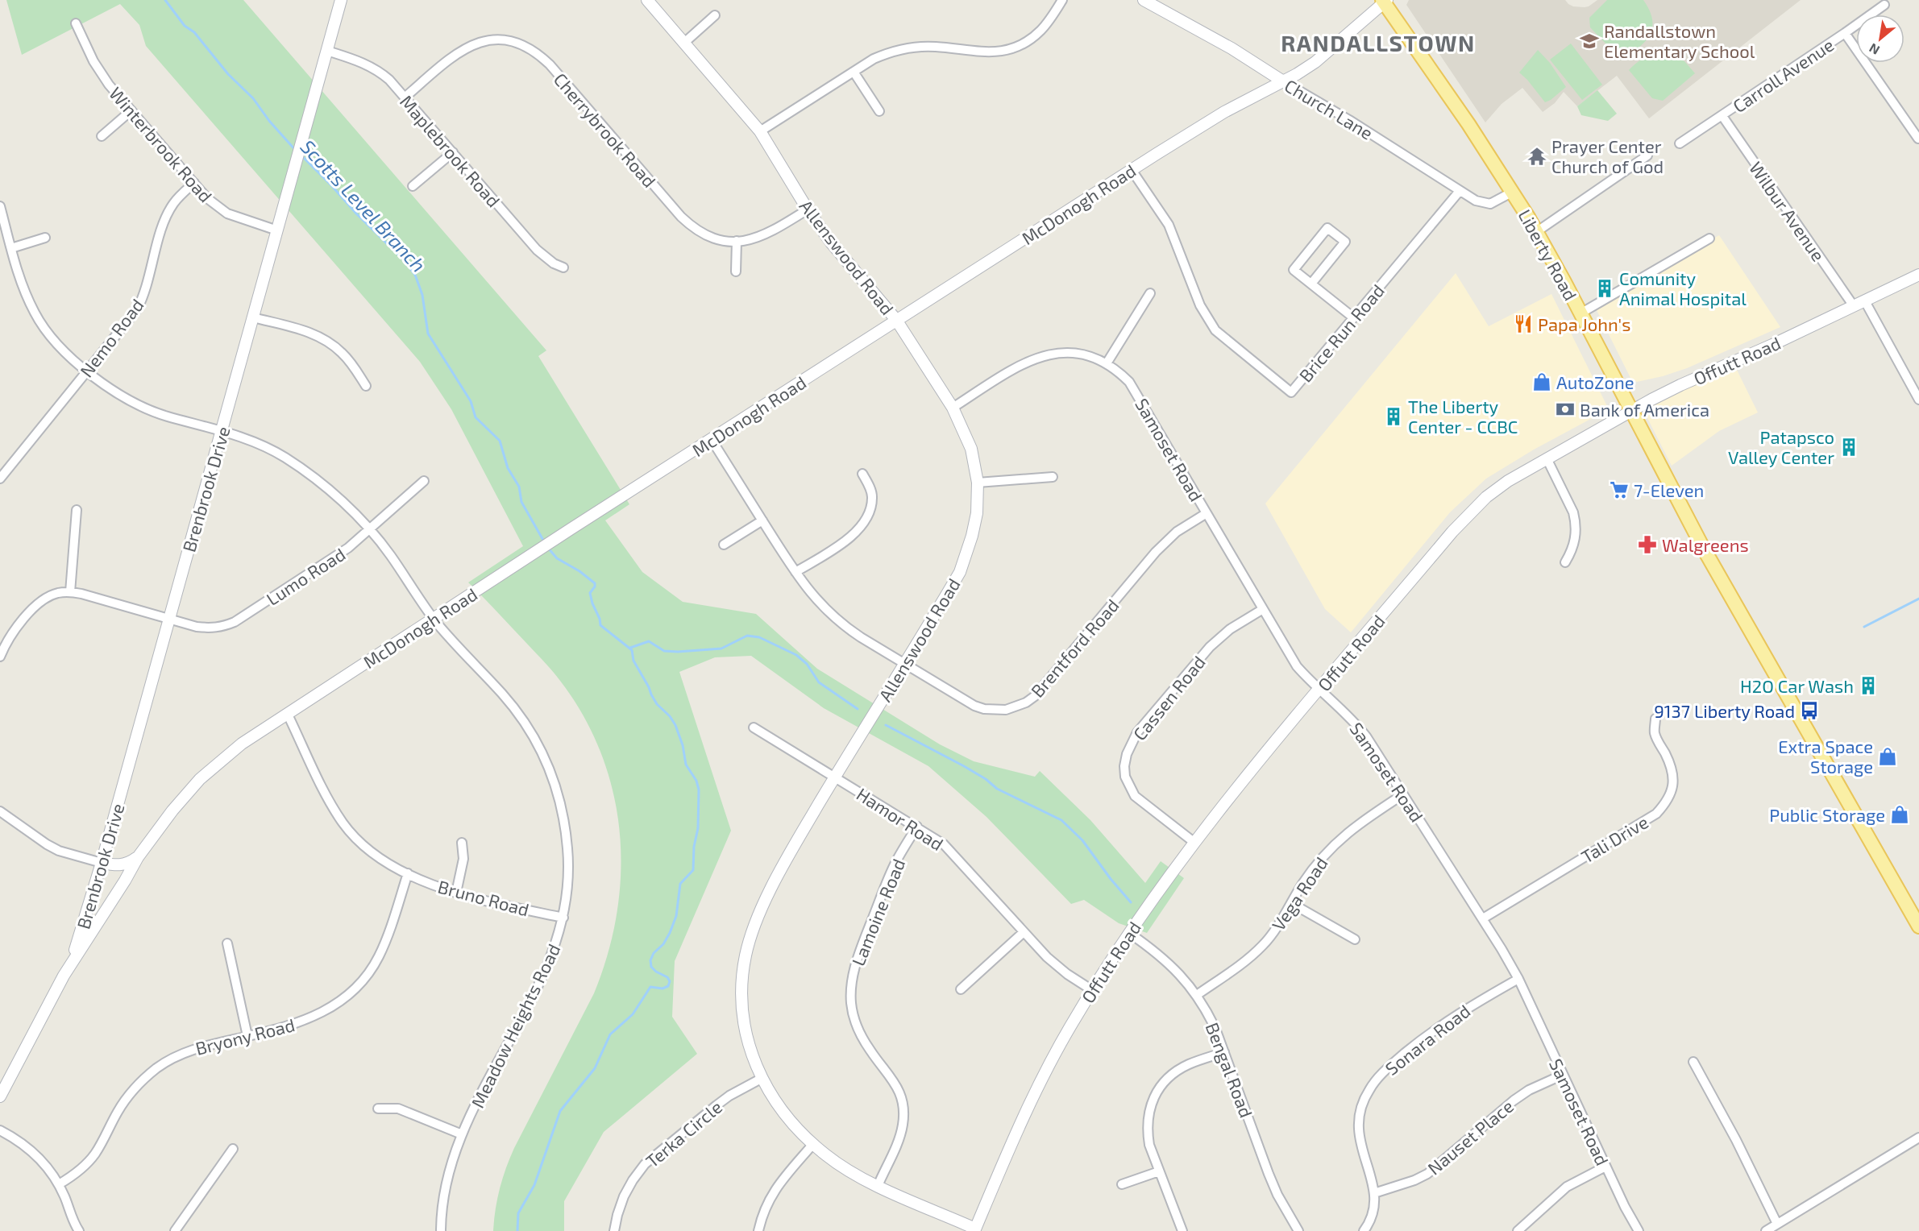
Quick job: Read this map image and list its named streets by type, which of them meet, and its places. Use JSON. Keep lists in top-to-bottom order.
{
  "streets": {
    "main road": ["Liberty Road"],
    "street": [
      "Carroll Avenue",
      "Church Lane",
      "Cherrybrook Road",
      "Winterbrook Road",
      "Maplebrook Road",
      "McDonogh Road",
      "Wilbur Avenue",
      "Allenswood Road",
      "Brice Run Road",
      "Nemo Road",
      "Offutt Road",
      "Samoset Road",
      "Brenbrook Drive",
      "Lumo Road",
      "Brentford Road",
      "Cassen Road",
      "Hamor Road",
      "Tali Drive",
      "Vega Road",
      "Bruno Road",
      "Lamoine Road",
      "Meadow Heights Road",
      "Bryony Road",
      "Sonara Road",
      "Bengal Road",
      "Terka Circle",
      "Nauset Place"
    ]
  },
  "crossings": [
    ["Carroll Avenue", "Wilbur Avenue"],
    ["Church Lane", "McDonogh Road"],
    ["Church Lane", "Liberty Road"],
    ["Church Lane", "Brice Run Road"],
    ["Cherrybrook Road", "Maplebrook Road"],
    ["Cherrybrook Road", "Allenswood Road"],
    ["Winterbrook Road", "Nemo Road"],
    ["Winterbrook Road", "Brenbrook Drive"],
    ["Maplebrook Road", "Brenbrook Drive"],
    ["McDonogh Road", "Liberty Road"],
    ["McDonogh Road", "Allenswood Road"],
    ["McDonogh Road", "Brice Run Road"],
    ["McDonogh Road", "Brenbrook Drive"],
    ["McDonogh Road", "Brentford Road"],
    ["McDonogh Road", "Bruno Road"],
    ["McDonogh Road", "Meadow Heights Road"],
    ["Wilbur Avenue", "Offutt Road"],
    ["Liberty Road", "Offutt Road"],
    ["Allenswood Road", "Offutt Road"],
    ["Allenswood Road", "Samoset Road"],
    ["Allenswood Road", "Brentford Road"],
    ["Allenswood Road", "Hamor Road"],
    ["Allenswood Road", "Lamoine Road"],
    ["Allenswood Road", "Terka Circle"],
    ["Nemo Road", "Meadow Heights Road"],
    ["Offutt Road", "Samoset Road"],
    ["Offutt Road", "Cassen Road"],
    ["Offutt Road", "Hamor Road"],
    ["Offutt Road", "Bengal Road"],
    ["Samoset Road", "Brentford Road"],
    ["Samoset Road", "Cassen Road"],
    ["Samoset Road", "Tali Drive"],
    ["Samoset Road", "Vega Road"],
    ["Samoset Road", "Sonara Road"],
    ["Samoset Road", "Nauset Place"],
    ["Brenbrook Drive", "Lumo Road"],
    ["Brenbrook Drive", "Meadow Heights Road"],
    ["Lumo Road", "Meadow Heights Road"],
    ["Hamor Road", "Lamoine Road"],
    ["Vega Road", "Bengal Road"],
    ["Bruno Road", "Meadow Heights Road"],
    ["Bruno Road", "Bryony Road"],
    ["Sonara Road", "Nauset Place"]
  ],
  "districts": ["RANDALLSTOWN"],
  "water": ["Scotts Level Branch"],
  "places": {
    "school or university": ["Randallstown Elementary School"],
    "temple": ["Prayer Center Church of God"],
    "building": [
      "Comunity Animal Hospital",
      "The Liberty Center - CCBC",
      "Patapsco Valley Center",
      "H2O Car Wash"
    ],
    "restaurant": ["Papa John's"],
    "shop": ["AutoZone", "Extra Space Storage", "Public Storage"],
    "bank": ["Bank of America"],
    "supermarket": ["7-Eleven"],
    "pharmacy": ["Walgreens"],
    "bus stop": ["9137 Liberty Road"]
  },
  "north": "bottom left"
}
